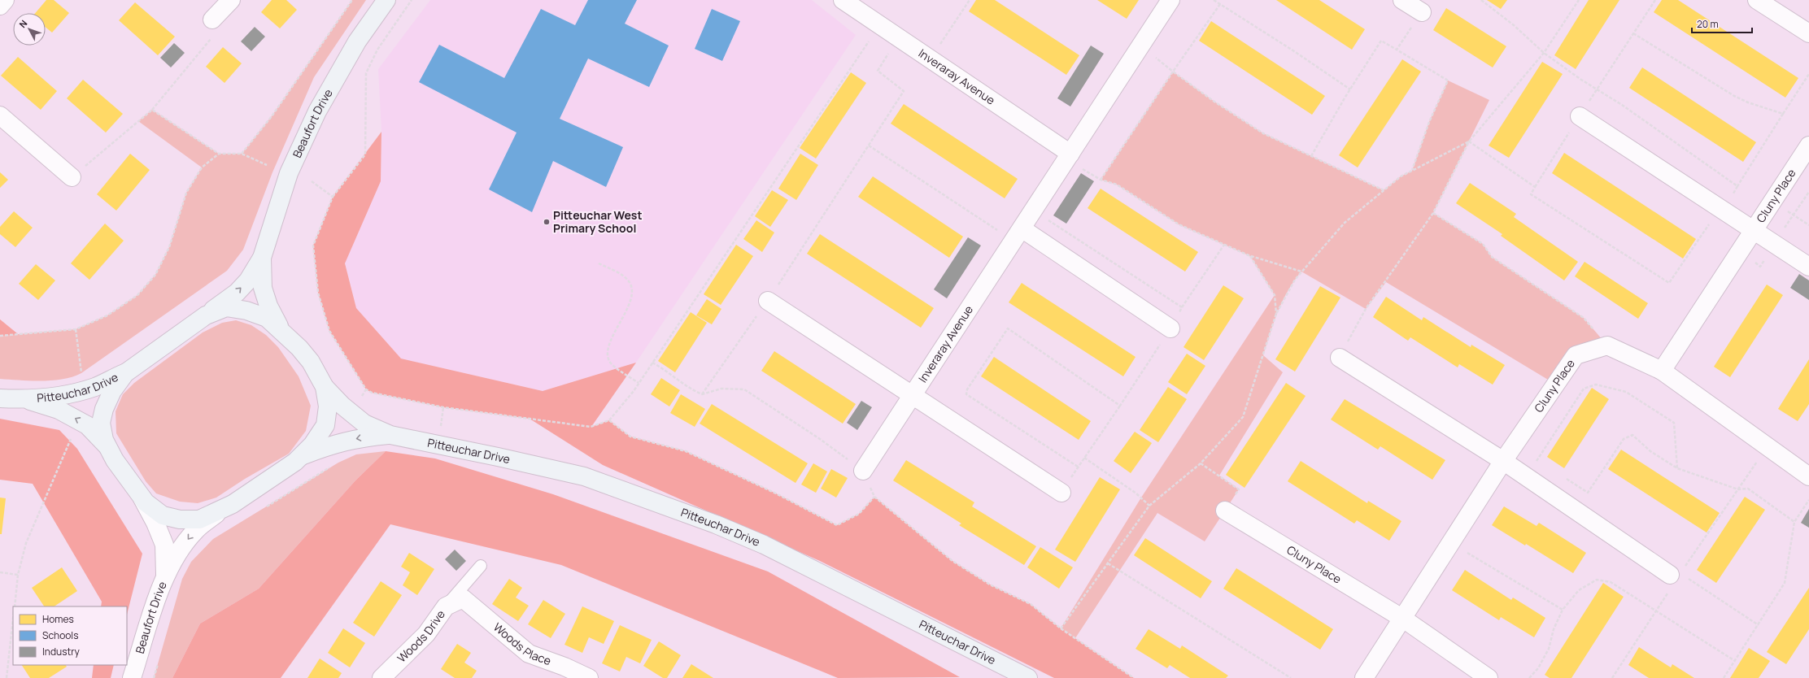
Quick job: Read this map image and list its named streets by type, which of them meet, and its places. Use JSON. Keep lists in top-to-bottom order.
{
  "streets": {
    "street": [
      "Inveraray Avenue",
      "Beaufort Drive",
      "Cluny Place",
      "Pitteuchar Drive",
      "Woods Drive",
      "Woods Place"
    ]
  },
  "crossings": [
    ["Woods Drive", "Woods Place"]
  ],
  "places": ["Pitteuchar West Primary School"],
  "legend": ["Homes", "Schools", "Industry"],
  "scale_bar": "20 m",
  "north": "top left"
}
